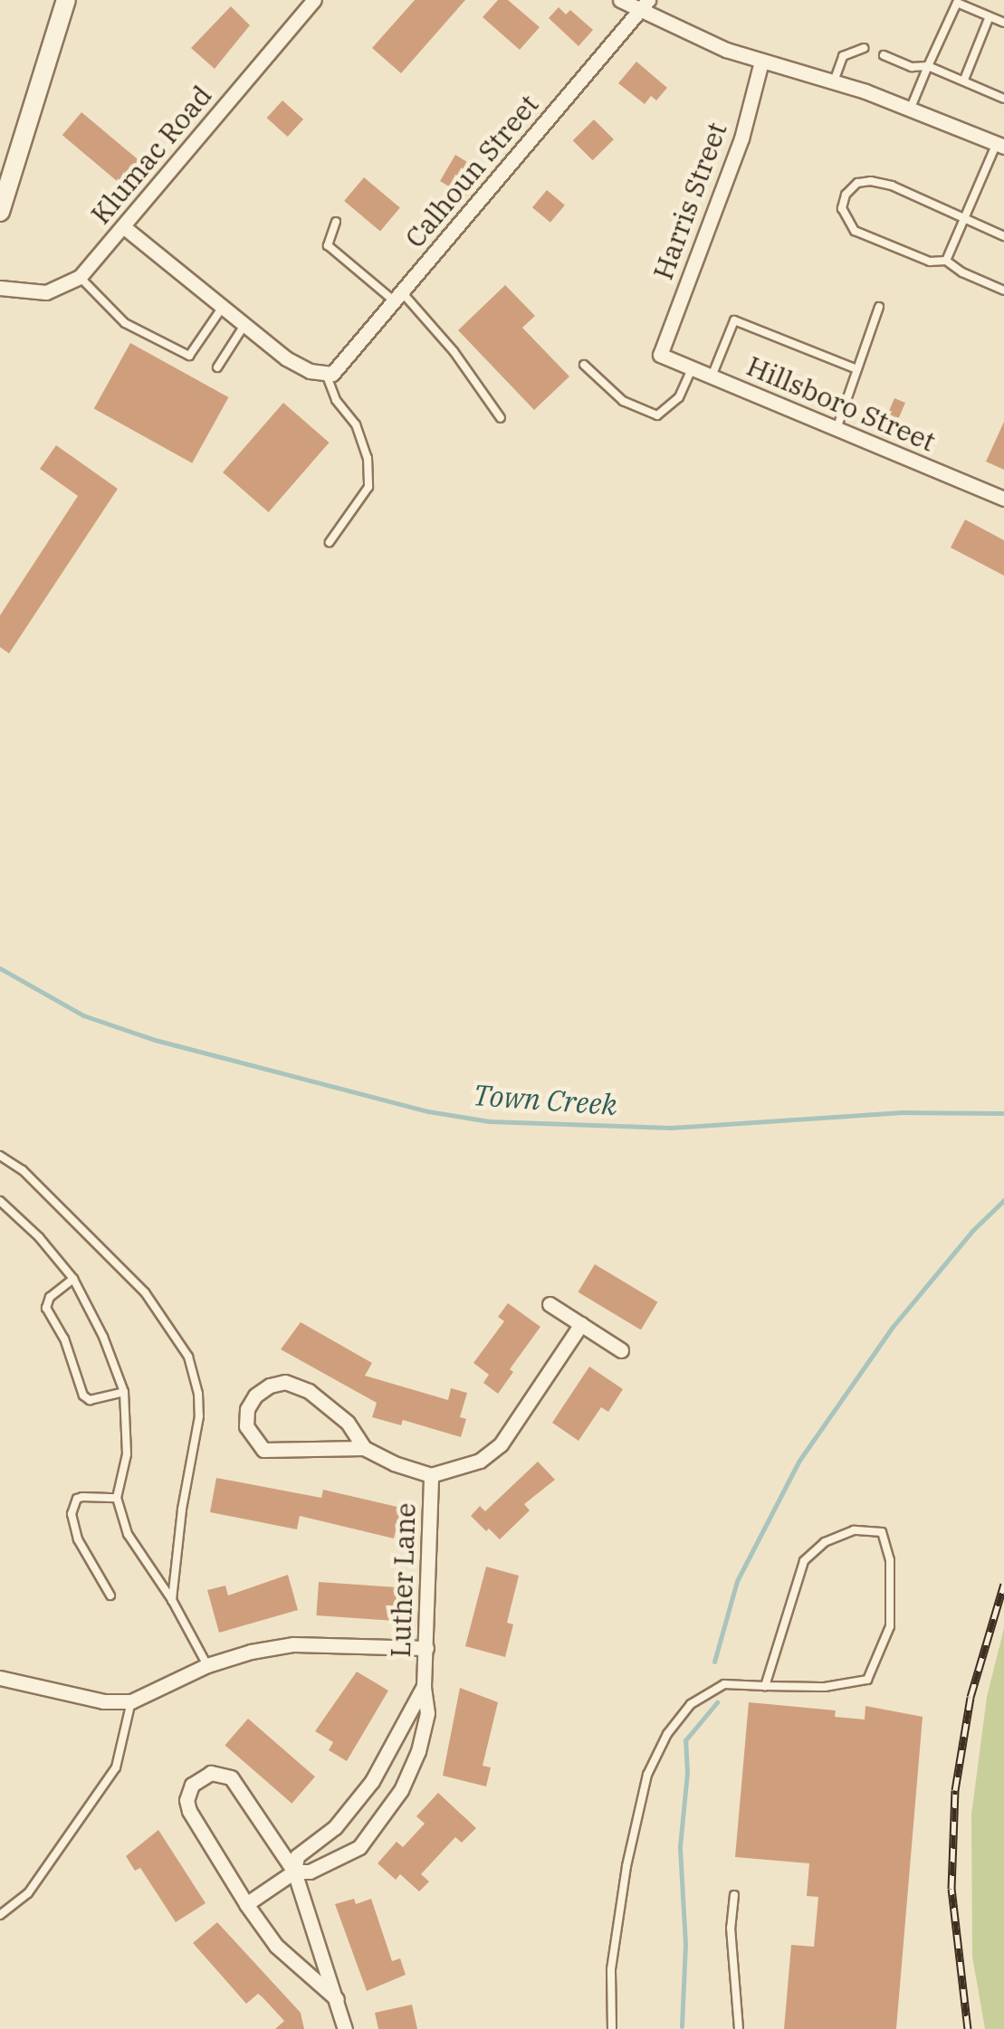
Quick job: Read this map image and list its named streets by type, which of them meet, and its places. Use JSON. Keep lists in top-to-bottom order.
{
  "streets": {
    "street": [
      "Klumac Road",
      "Calhoun Street",
      "Harris Street",
      "Hillsboro Street",
      "Luther Lane"
    ]
  },
  "crossings": [
    ["Harris Street", "Hillsboro Street"]
  ],
  "water": ["Town Creek"]
}
